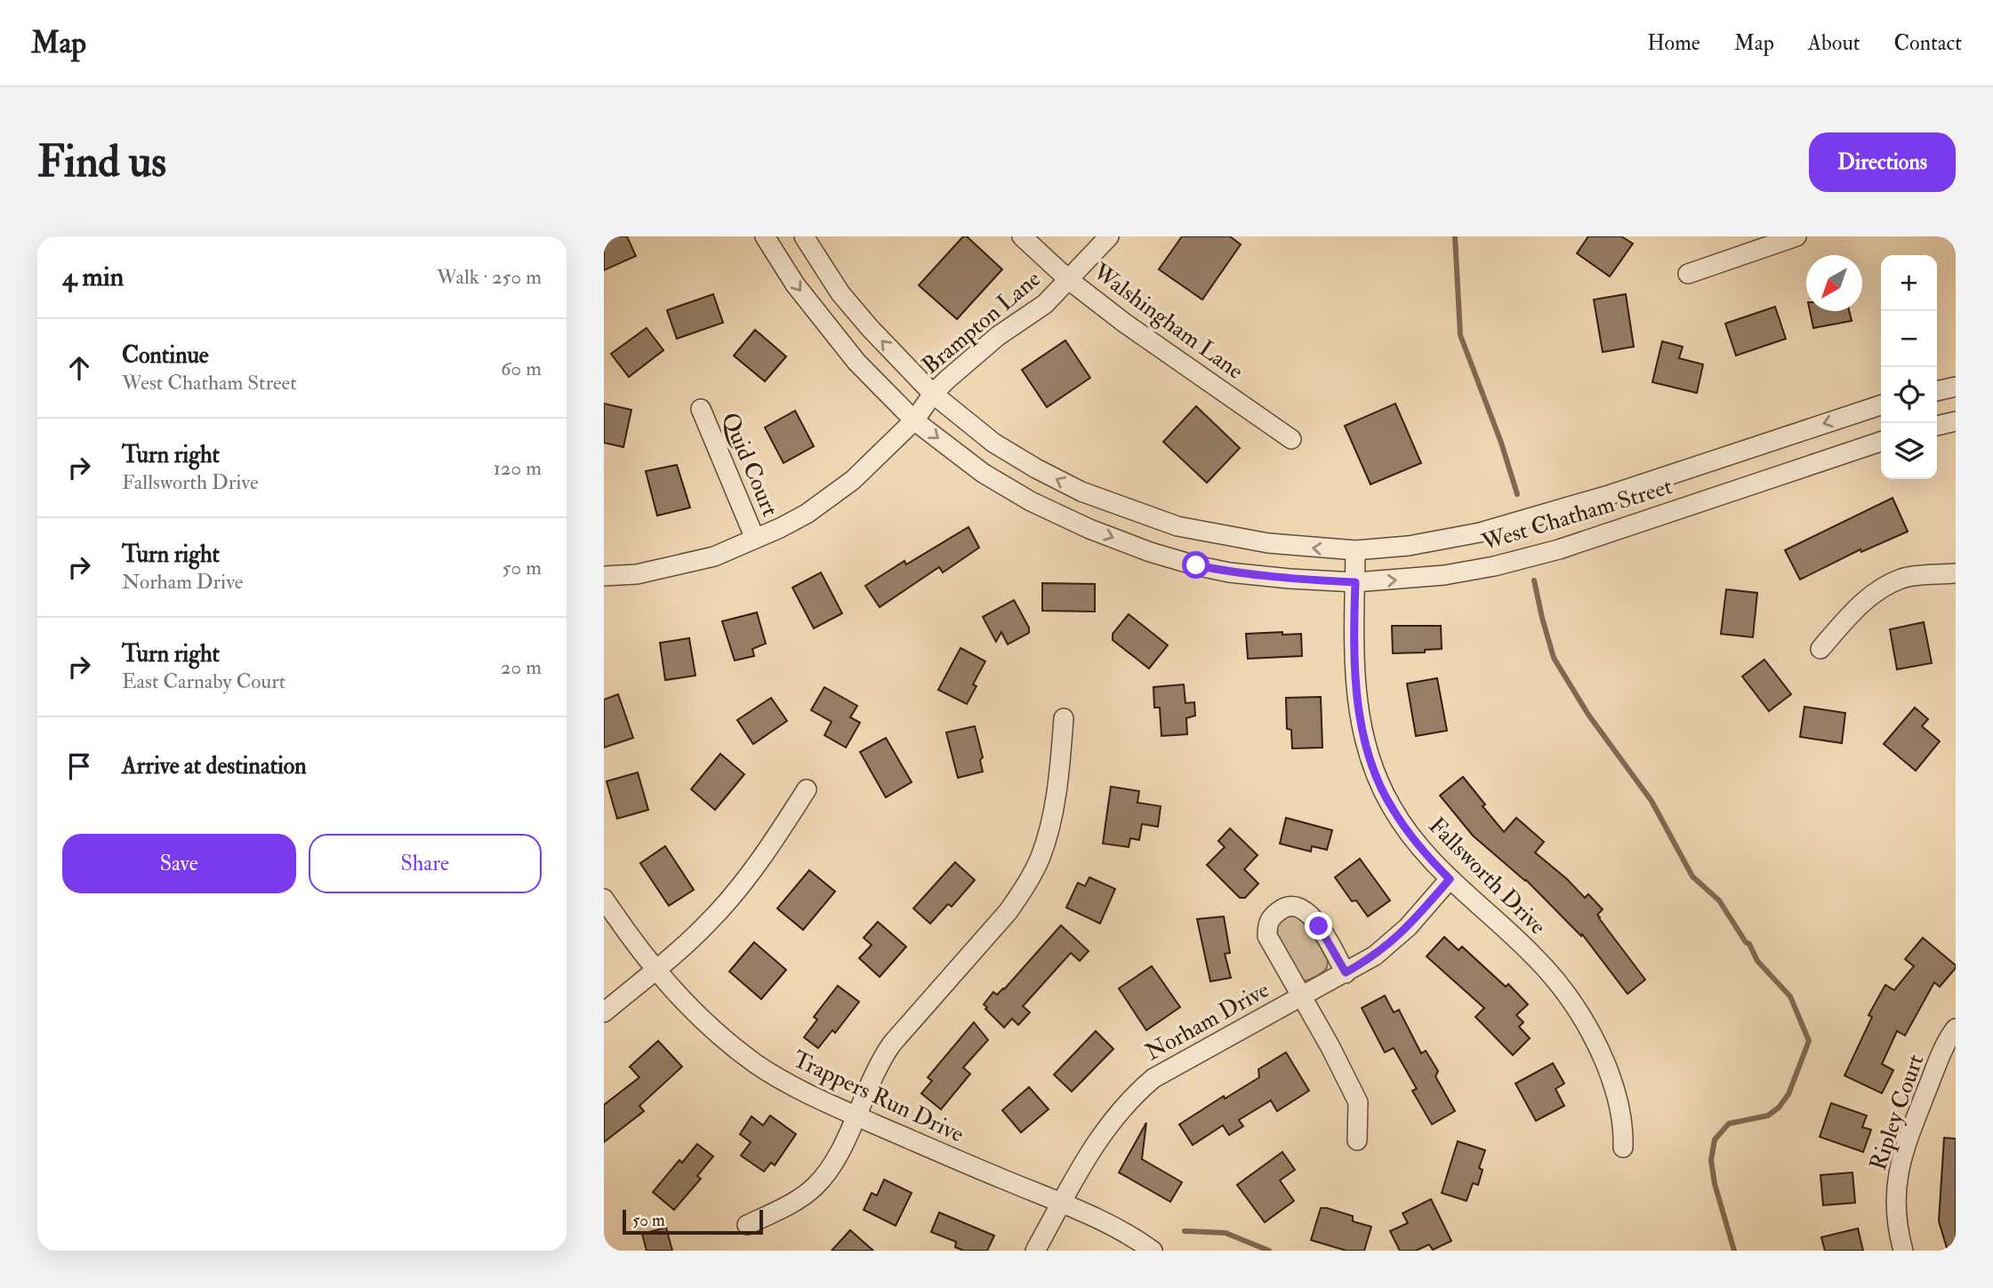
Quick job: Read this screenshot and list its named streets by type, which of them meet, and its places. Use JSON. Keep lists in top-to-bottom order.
{
  "streets": {
    "street": [
      "Walshingham Lane",
      "Brampton Lane",
      "Quid Court",
      "West Chatham Street",
      "Fallsworth Drive",
      "Norham Drive",
      "Trappers Run Drive",
      "Ripley Court"
    ]
  },
  "crossings": [
    ["Walshingham Lane", "Brampton Lane"],
    ["Brampton Lane", "Quid Court"],
    ["Brampton Lane", "West Chatham Street"],
    ["West Chatham Street", "Fallsworth Drive"],
    ["Fallsworth Drive", "Norham Drive"],
    ["Norham Drive", "Trappers Run Drive"]
  ],
  "scale_bar": "50 m",
  "north": "bottom left",
  "page": {
    "header": "Map",
    "nav": [
      "Home",
      "Map",
      "About",
      "Contact"
    ],
    "buttons": [
      "Directions",
      ["Save", "Share"]
    ],
    "title": "Find us",
    "heading": ["4 min", "Walk · 250 m"],
    "map_buttons": ["+", "−"],
    "list": [
      ["Continue", "West Chatham Street", "60 m"],
      ["Turn right", "Fallsworth Drive", "120 m"],
      ["Turn right", "Norham Drive", "50 m"],
      ["Turn right", "East Carnaby Court", "20 m"],
      "Arrive at destination"
    ],
    "scale": "50 m"
  }
}
